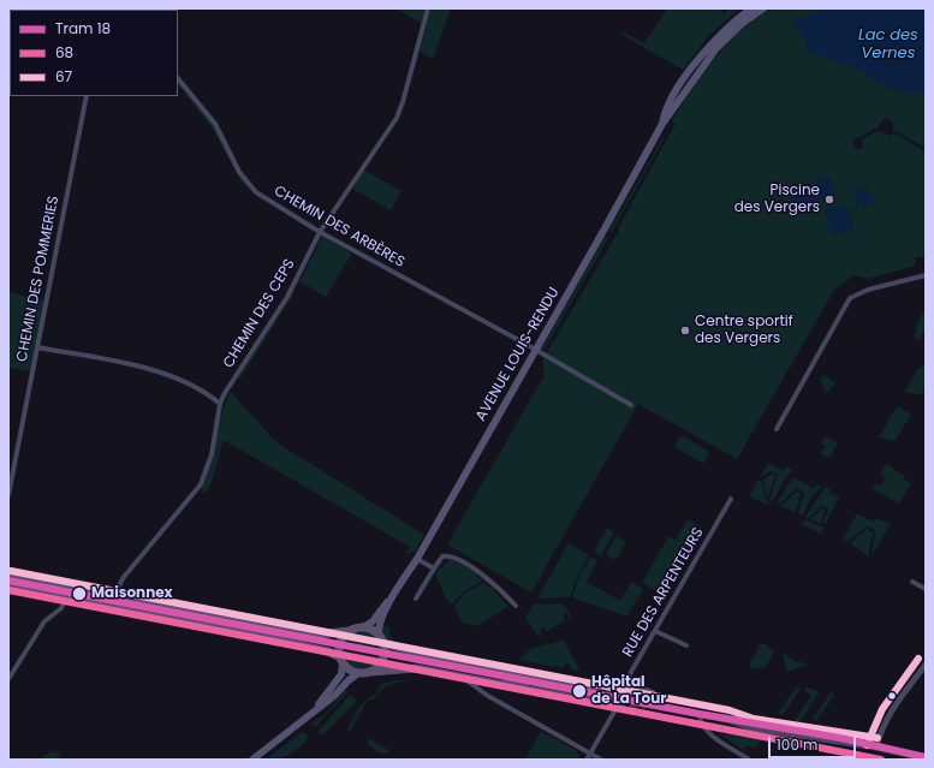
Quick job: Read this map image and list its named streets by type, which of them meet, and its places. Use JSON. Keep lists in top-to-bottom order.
{
  "streets": {
    "main road": ["AVENUE LOUIS-RENDU"],
    "street": [
      "CHEMIN DES ARBÈRES",
      "CHEMIN DES POMMERIES",
      "CHEMIN DES CEPS",
      "RUE DES ARPENTEURS"
    ]
  },
  "crossings": [
    ["CHEMIN DES ARBÈRES", "CHEMIN DES CEPS"],
    ["CHEMIN DES ARBÈRES", "AVENUE LOUIS-RENDU"]
  ],
  "water": ["Lac des Vernes"],
  "places": [
    "Piscine des Vergers",
    "Centre sportif des Vergers",
    "Maisonnex",
    "Hôpital de La Tour"
  ],
  "lines": ["transit line 67", "tram line 18", "transit line 68"],
  "legend": ["Tram 18", "68", "67"],
  "scale_bar": "100 m"
}
